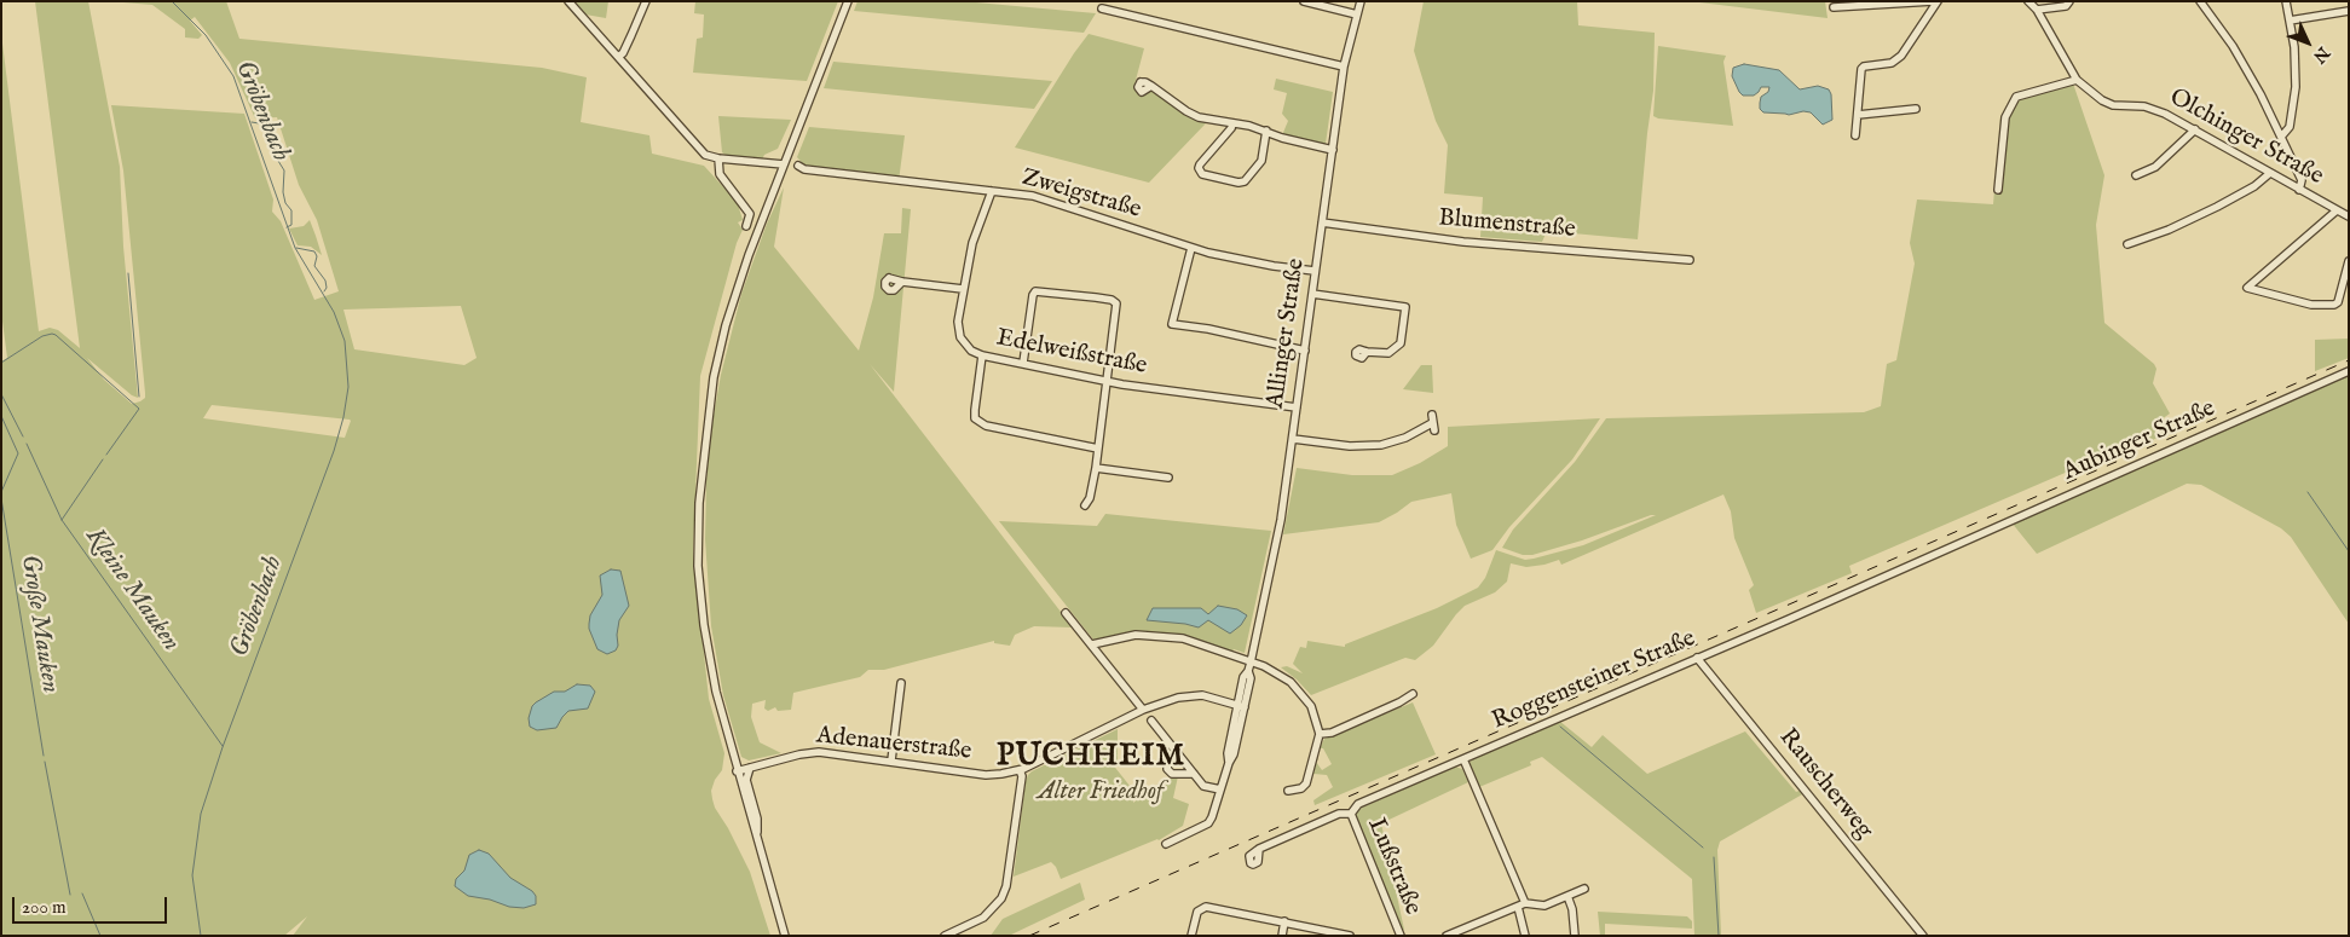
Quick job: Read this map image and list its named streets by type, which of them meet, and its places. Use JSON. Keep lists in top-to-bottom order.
{
  "streets": {
    "street": [
      "Olchinger Straße",
      "Zweigstraße",
      "Blumenstraße",
      "Allinger Straße",
      "Edelweißstraße",
      "Aubinger Straße",
      "Roggensteiner Straße",
      "Adenauerstraße",
      "Rauscherweg",
      "Lußstraße"
    ]
  },
  "crossings": [
    ["Zweigstraße", "Allinger Straße"],
    ["Zweigstraße", "Edelweißstraße"],
    ["Blumenstraße", "Allinger Straße"],
    ["Allinger Straße", "Edelweißstraße"],
    ["Allinger Straße", "Adenauerstraße"],
    ["Aubinger Straße", "Roggensteiner Straße"],
    ["Roggensteiner Straße", "Rauscherweg"],
    ["Roggensteiner Straße", "Lußstraße"]
  ],
  "districts": ["PUCHHEIM"],
  "water": ["Gröbenbach", "Kleine Mauken", "Große Mauken"],
  "parks": ["Alter Friedhof"],
  "scale_bar": "200 m",
  "north": "bottom right"
}
